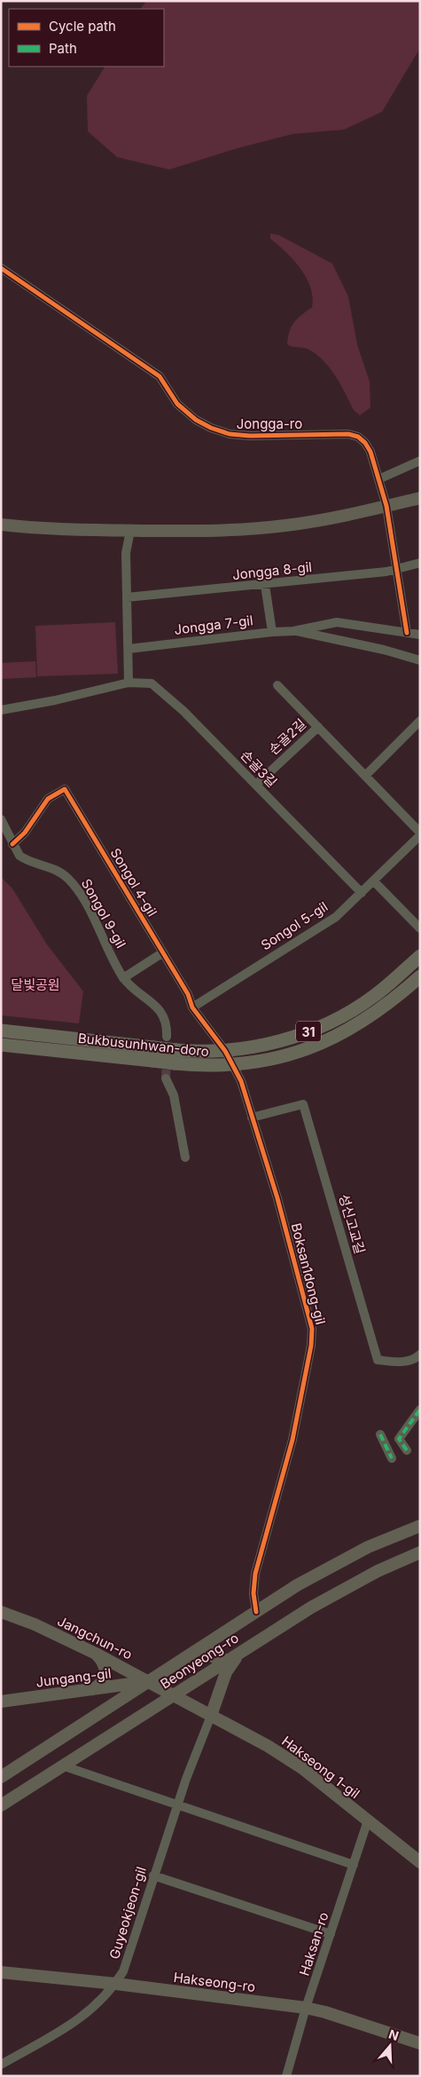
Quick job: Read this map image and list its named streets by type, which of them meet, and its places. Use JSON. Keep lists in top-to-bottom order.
{
  "streets": {
    "main road": [
      "31",
      "Bukbusunhwan-doro",
      "Jangchun-ro",
      "Beonyeong-ro",
      "Jungang-gil",
      "Hakseong 1-gil",
      "Hakseong-ro"
    ],
    "street": [
      "Jongga-ro",
      "Jongga 8-gil",
      "Jongga 7-gil",
      "손골2길",
      "손골3길",
      "Songol 4-gil",
      "Songol 9-gil",
      "Songol 5-gil",
      "성신고교길",
      "Boksan1dong-gil",
      "Guyeokjeon-gil",
      "Haksan-ro"
    ]
  },
  "crossings": [
    ["Jongga-ro", "Jongga 8-gil"],
    ["Jongga-ro", "Jongga 7-gil"],
    ["손골2길", "손골3길"],
    ["손골2길", "Songol 5-gil"],
    ["손골3길", "Songol 5-gil"],
    ["Songol 4-gil", "Songol 9-gil"],
    ["Songol 4-gil", "Songol 5-gil"],
    ["Songol 4-gil", "Bukbusunhwan-doro"],
    ["Songol 4-gil", "Boksan1dong-gil"],
    ["Bukbusunhwan-doro", "Boksan1dong-gil"],
    ["성신고교길", "Boksan1dong-gil"],
    ["Boksan1dong-gil", "Beonyeong-ro"],
    ["Jangchun-ro", "Beonyeong-ro"],
    ["Jangchun-ro", "Jungang-gil"],
    ["Jangchun-ro", "Hakseong 1-gil"],
    ["Beonyeong-ro", "Jungang-gil"],
    ["Beonyeong-ro", "Hakseong 1-gil"],
    ["Hakseong 1-gil", "Guyeokjeon-gil"],
    ["Hakseong 1-gil", "Haksan-ro"],
    ["Guyeokjeon-gil", "Hakseong-ro"],
    ["Haksan-ro", "Hakseong-ro"]
  ],
  "parks": ["달빛공원"],
  "legend": ["Cycle path", "Path"],
  "north": "top"
}
